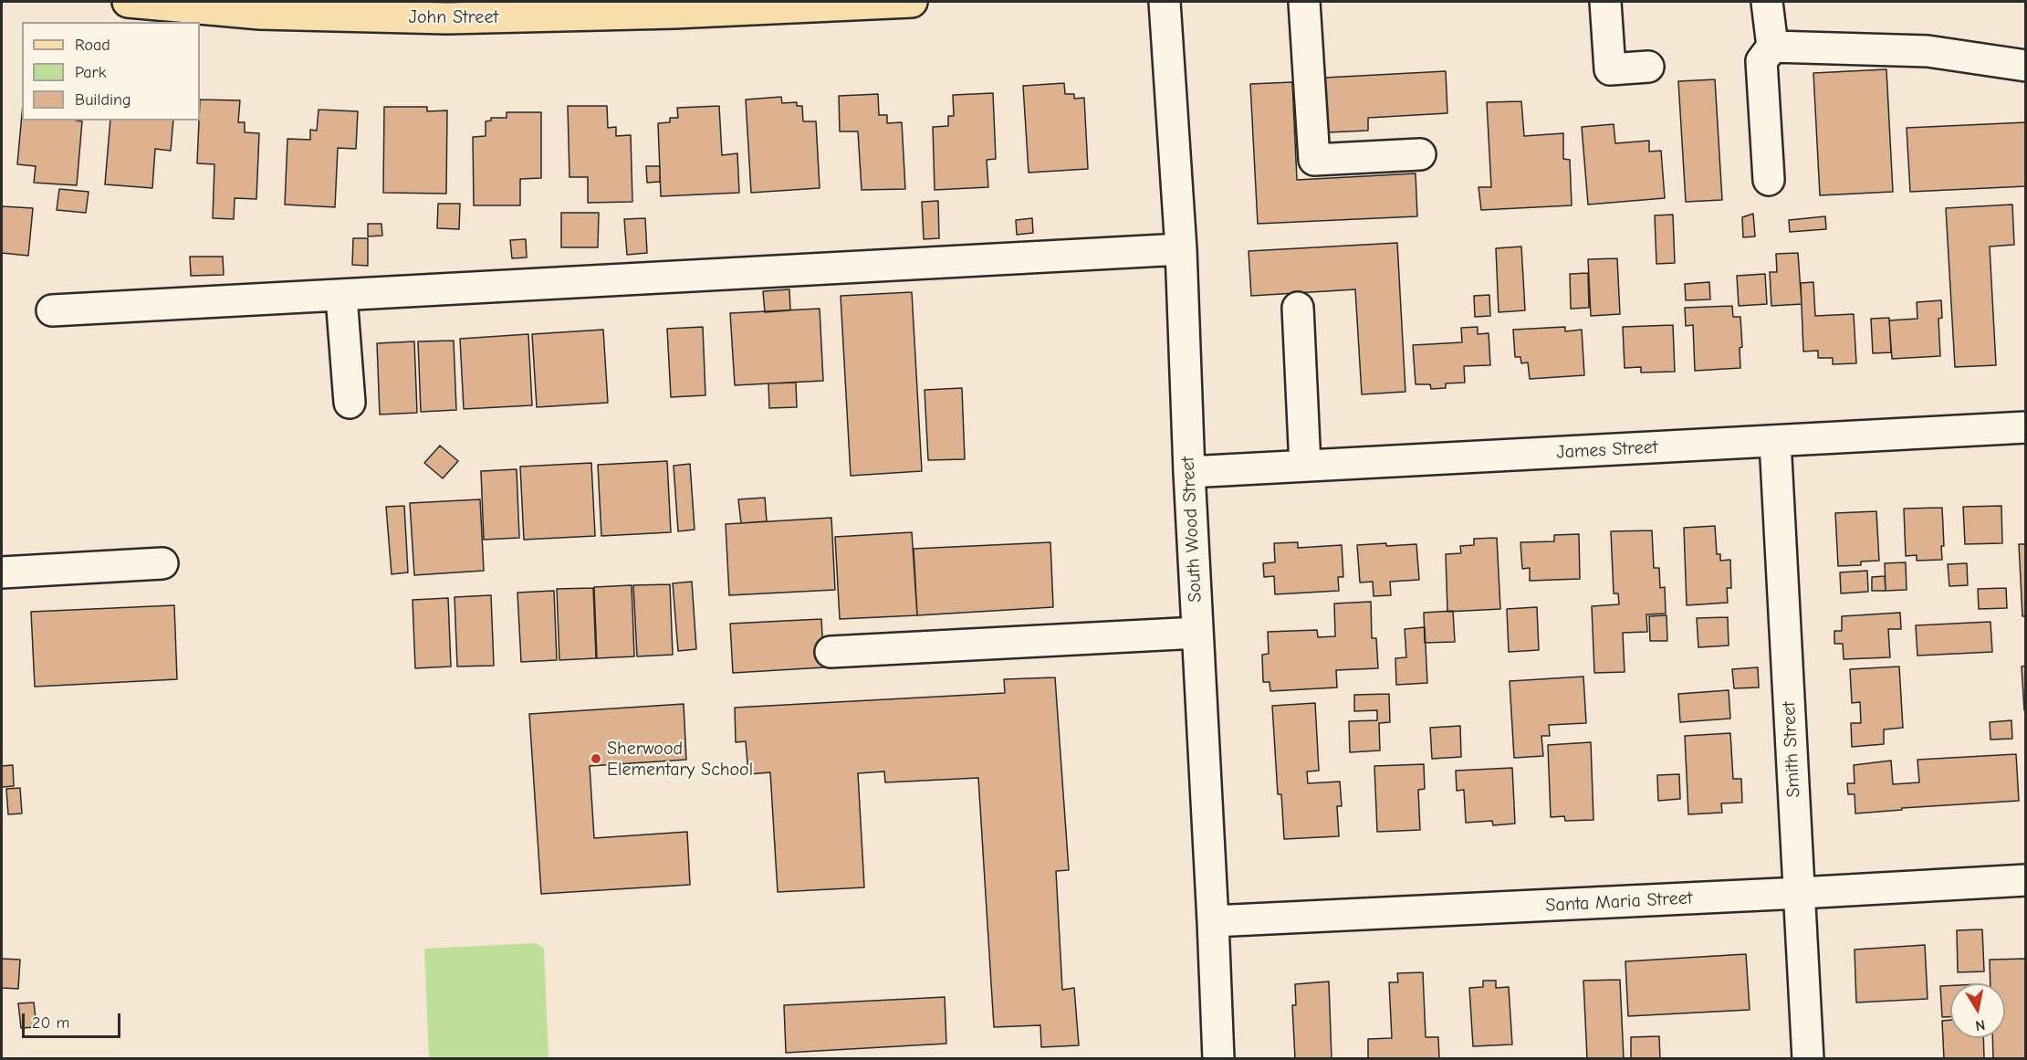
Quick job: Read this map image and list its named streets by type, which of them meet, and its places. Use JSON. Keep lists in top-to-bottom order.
{
  "streets": {
    "main road": ["John Street"],
    "street": [
      "James Street",
      "South Wood Street",
      "Smith Street",
      "Santa Maria Street"
    ]
  },
  "crossings": [
    ["James Street", "South Wood Street"],
    ["James Street", "Smith Street"],
    ["South Wood Street", "Santa Maria Street"],
    ["Smith Street", "Santa Maria Street"]
  ],
  "places": ["Sherwood Elementary School"],
  "legend": ["Road", "Park", "Building"],
  "scale_bar": "20 m",
  "north": "bottom"
}
